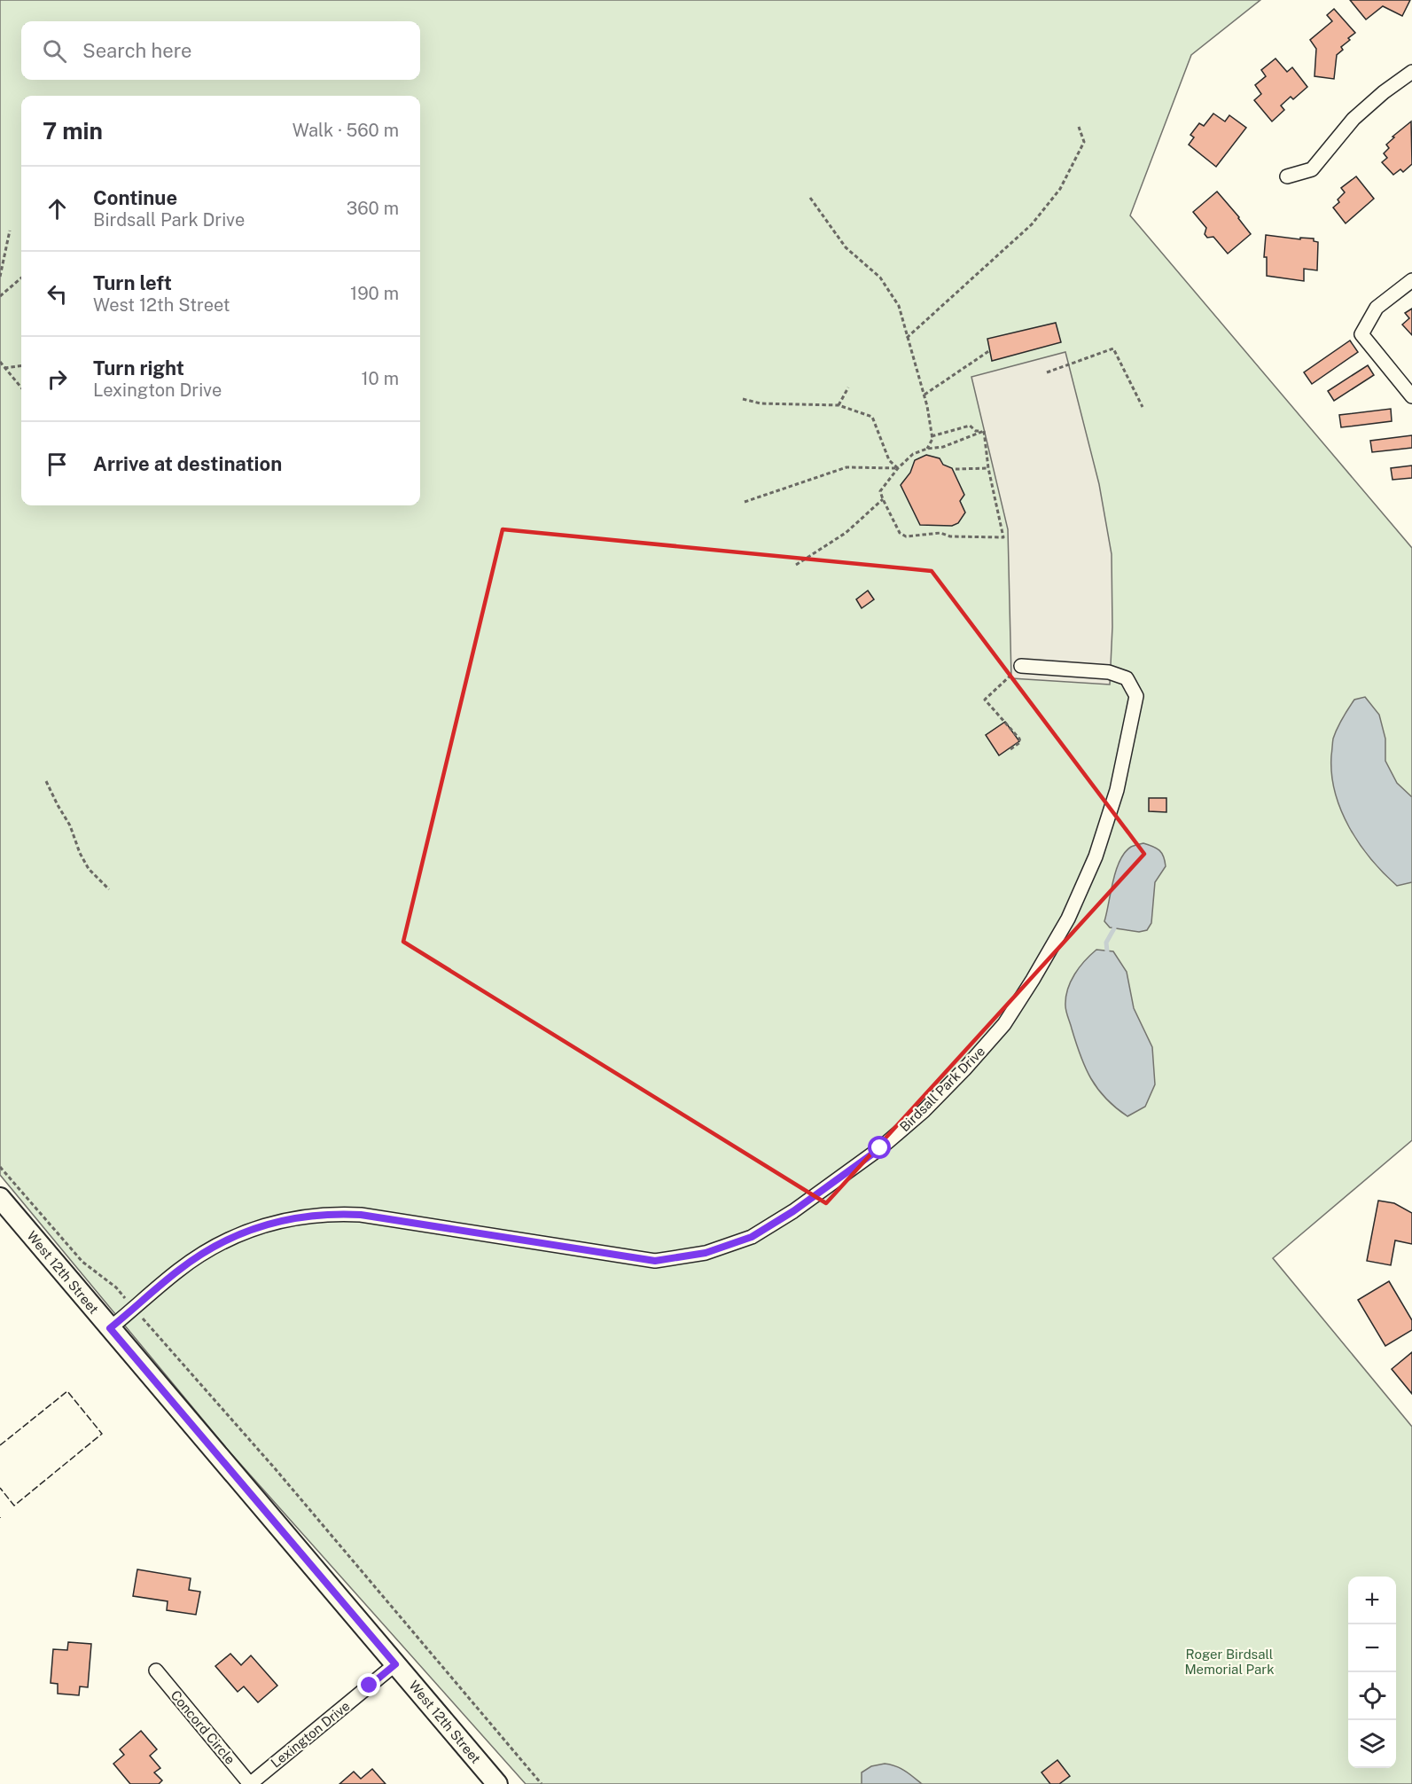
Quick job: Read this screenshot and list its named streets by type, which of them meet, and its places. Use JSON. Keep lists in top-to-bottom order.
{
  "streets": {
    "main road": ["West 12th Street"],
    "street": ["Birdsall Park Drive", "Concord Circle", "Lexington Drive"]
  },
  "crossings": [
    ["Birdsall Park Drive", "West 12th Street"],
    ["West 12th Street", "Lexington Drive"],
    ["Concord Circle", "Lexington Drive"]
  ],
  "parks": ["Roger Birdsall Memorial Park"],
  "page": {
    "search": "Search here",
    "heading": ["7 min", "Walk · 560 m"],
    "list": [
      ["Continue", "Birdsall Park Drive", "360 m"],
      ["Turn left", "West 12th Street", "190 m"],
      ["Turn right", "Lexington Drive", "10 m"],
      "Arrive at destination"
    ],
    "map_buttons": ["+", "−"]
  }
}
